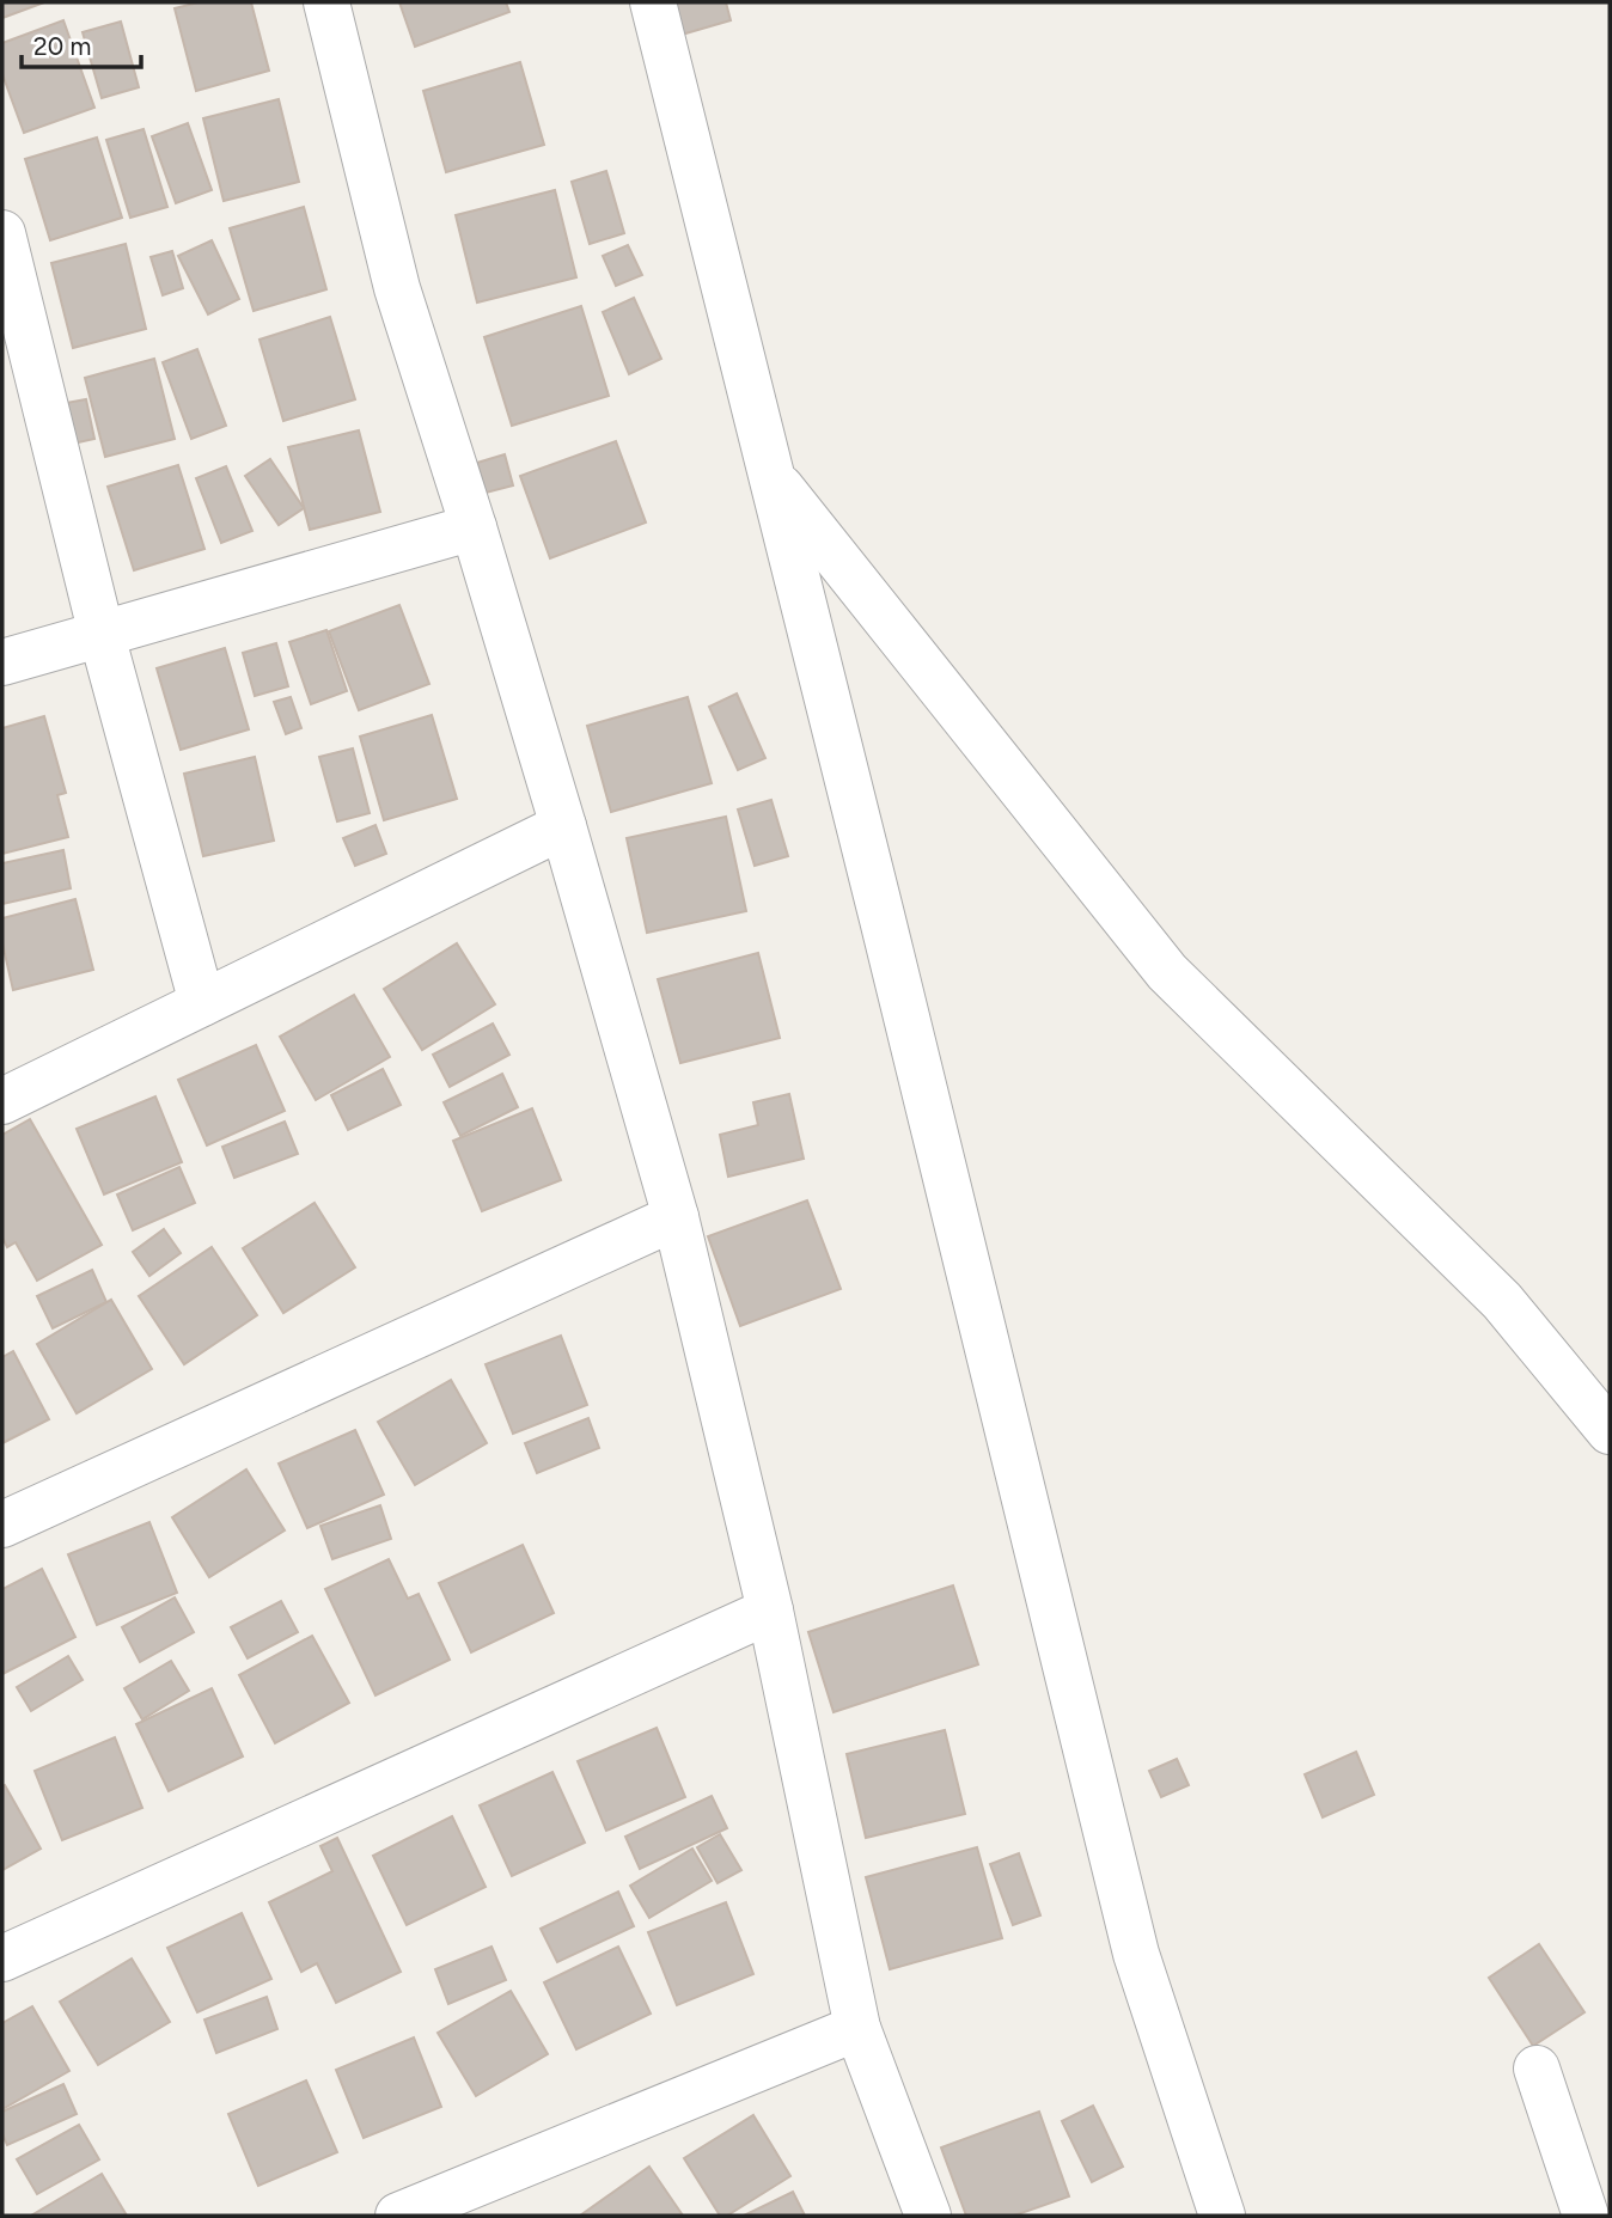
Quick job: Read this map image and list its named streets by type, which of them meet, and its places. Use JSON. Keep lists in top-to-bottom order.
{
  "scale_bar": "20 m"
}
